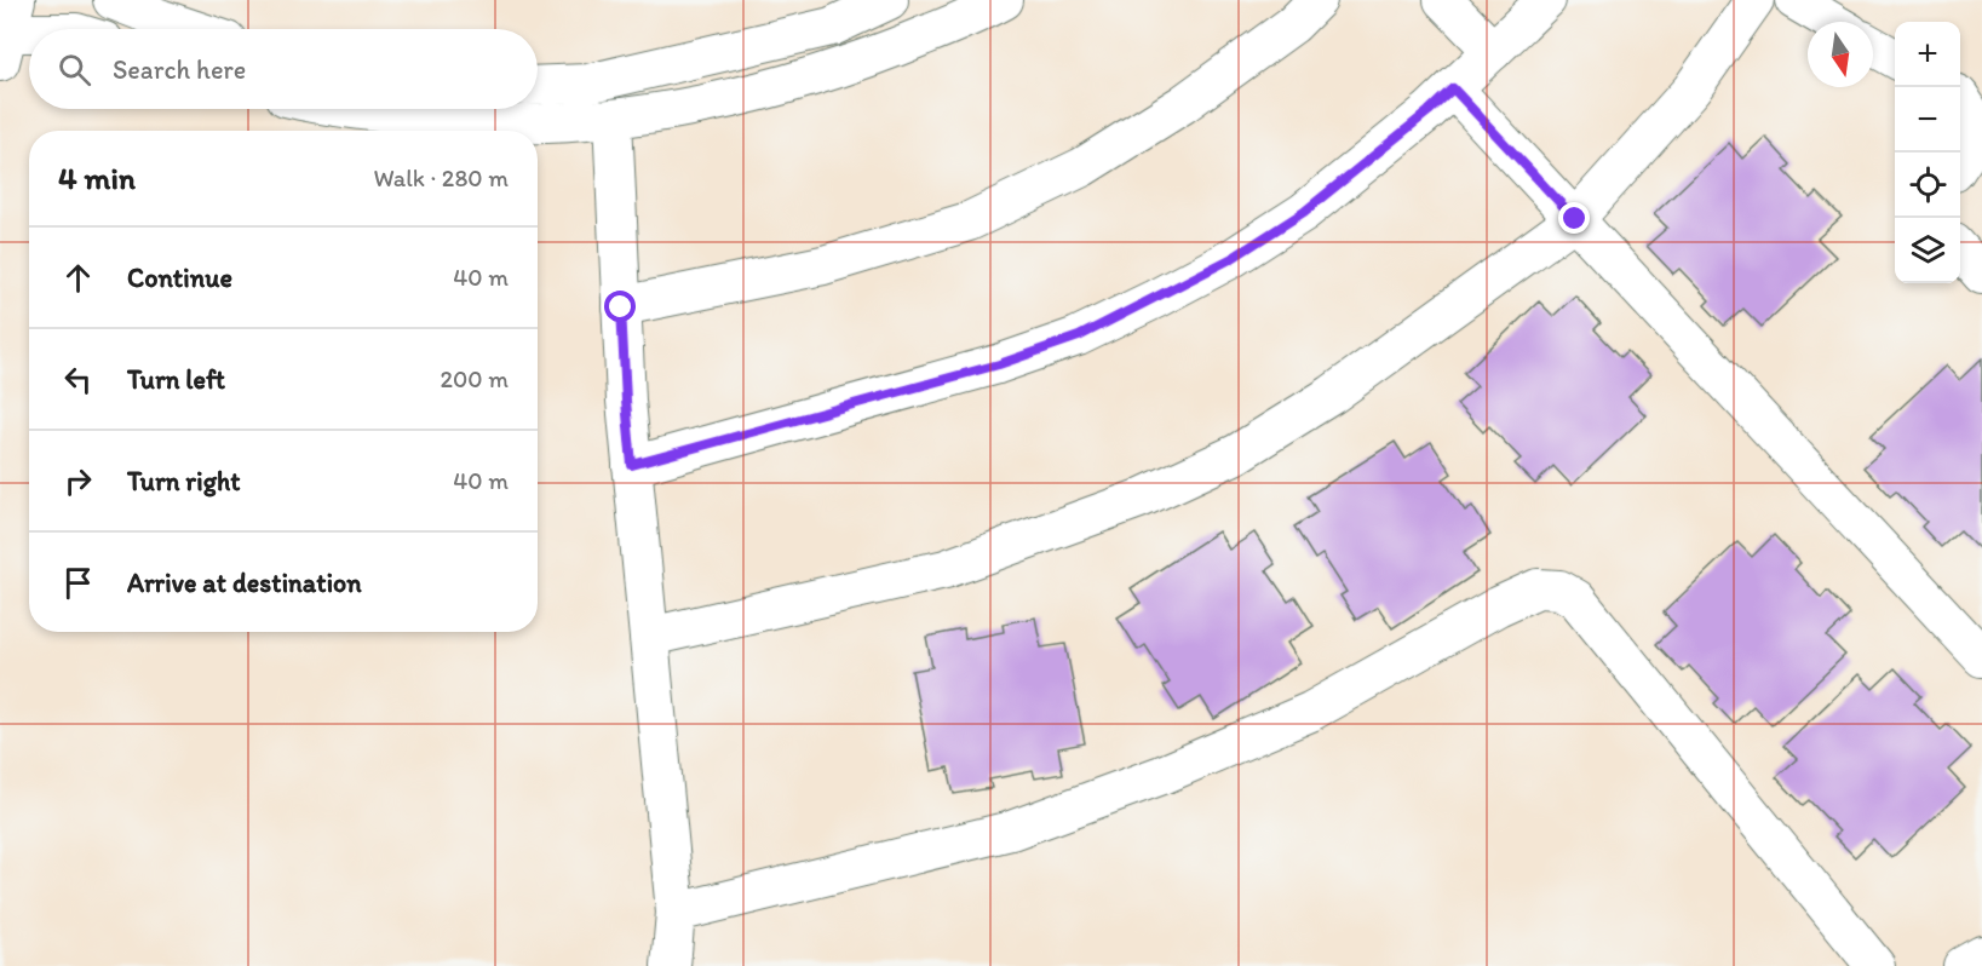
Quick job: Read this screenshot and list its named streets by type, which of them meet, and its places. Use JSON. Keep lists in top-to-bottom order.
{
  "north": "bottom",
  "page": {
    "map_buttons": ["+", "−"],
    "search": "Search here",
    "heading": ["4 min", "Walk · 280 m"],
    "list": [
      ["Continue", "40 m"],
      ["Turn left", "200 m"],
      ["Turn right", "40 m"],
      "Arrive at destination"
    ]
  }
}
